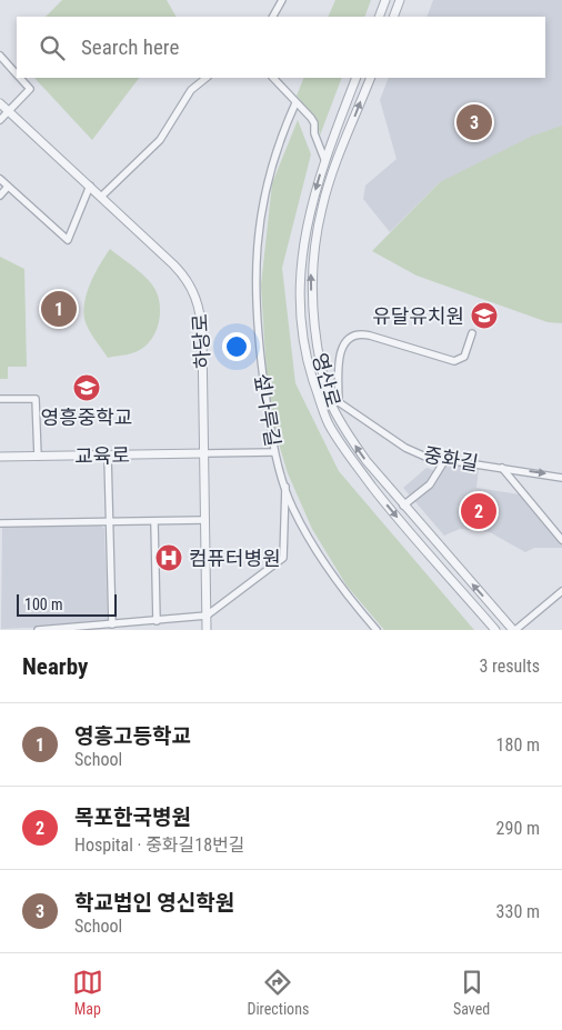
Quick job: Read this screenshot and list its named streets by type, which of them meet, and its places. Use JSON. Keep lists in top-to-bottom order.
{
  "streets": {
    "street": [
      "하당로",
      "영산로",
      "섶나루길",
      "교육로",
      "중화길"
    ]
  },
  "crossings": [
    ["하당로", "교육로"],
    ["영산로", "중화길"]
  ],
  "places": {
    "school or university": ["유달유치원", "영흥중학교"],
    "hospital": ["컴퓨터병원"]
  },
  "scale_bar": "100 m",
  "page": {
    "search": "Search here",
    "pins": ["3", "1", "2"],
    "scale": "100 m",
    "heading": ["Nearby", "3 results"],
    "list": [
      {
        "mark": "1",
        "name": "영흥고등학교",
        "note": "School",
        "value": "180 m"
      },
      {
        "mark": "2",
        "name": "목포한국병원",
        "note": "Hospital · 중화길18번길",
        "value": "290 m"
      },
      {
        "mark": "3",
        "name": "학교법인 영신학원",
        "note": "School",
        "value": "330 m"
      }
    ],
    "nav": ["Map", "Directions", "Saved"]
  }
}
